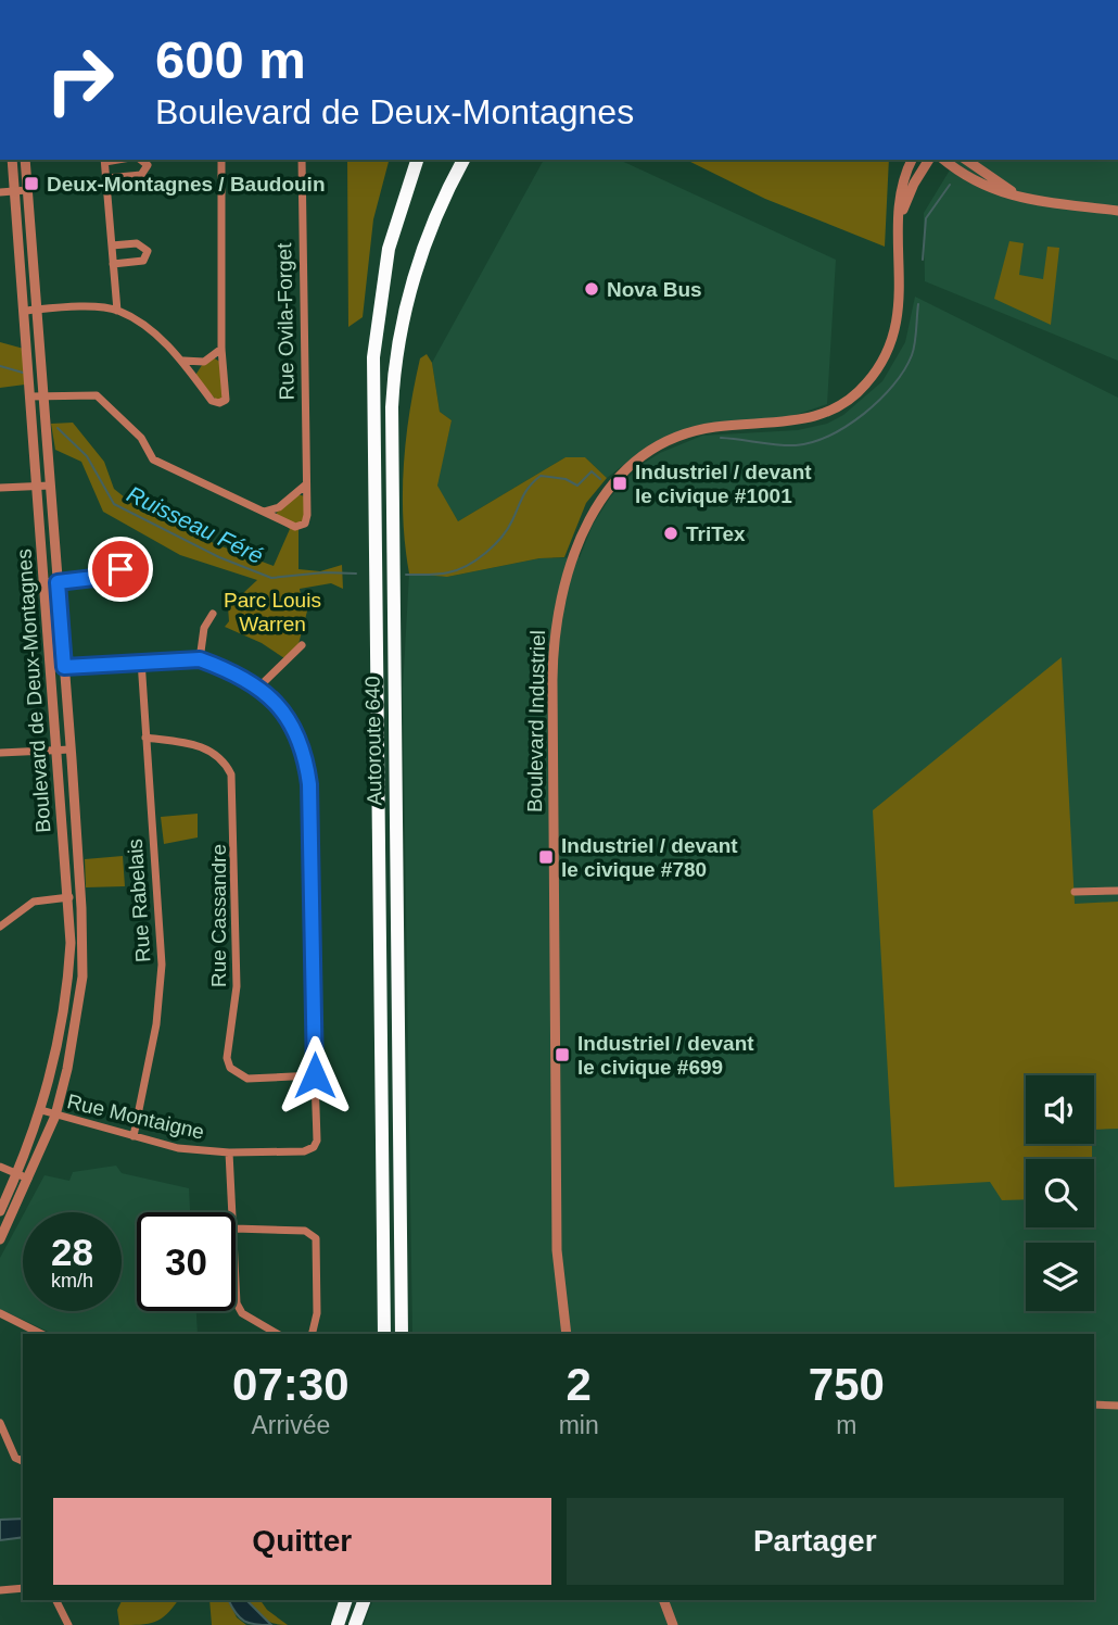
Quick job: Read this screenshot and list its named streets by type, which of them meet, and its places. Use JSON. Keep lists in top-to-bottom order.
{
  "streets": {
    "highway": ["Autoroute 640"],
    "street": [
      "Rue Ovila-Forget",
      "Boulevard de Deux-Montagnes",
      "Boulevard Industriel",
      "Rue Rabelais",
      "Rue Cassandre",
      "Rue Montaigne"
    ]
  },
  "crossings": [
    ["Rue Ovila-Forget", "Boulevard de Deux-Montagnes"],
    ["Boulevard de Deux-Montagnes", "Rue Montaigne"],
    ["Rue Rabelais", "Rue Cassandre"],
    ["Rue Rabelais", "Rue Montaigne"],
    ["Rue Cassandre", "Rue Montaigne"]
  ],
  "water": ["Ruisseau Féré"],
  "parks": ["Parc Louis Warren"],
  "places": {
    "transit": [
      "Deux-Montagnes / Baudouin",
      "Industriel / devant le civique #1001",
      "Industriel / devant le civique #780",
      "Industriel / devant le civique #699"
    ],
    "other": ["Nova Bus", "TriTex"]
  },
  "page": {
    "turn": ["600 m", "Boulevard de Deux-Montagnes"],
    "speed": "28 km/h",
    "limit": "30",
    "eta": [
      "07:30",
      "Arrivée",
      "2",
      "min",
      "750",
      "m"
    ],
    "buttons": ["Quitter", "Partager"]
  }
}
